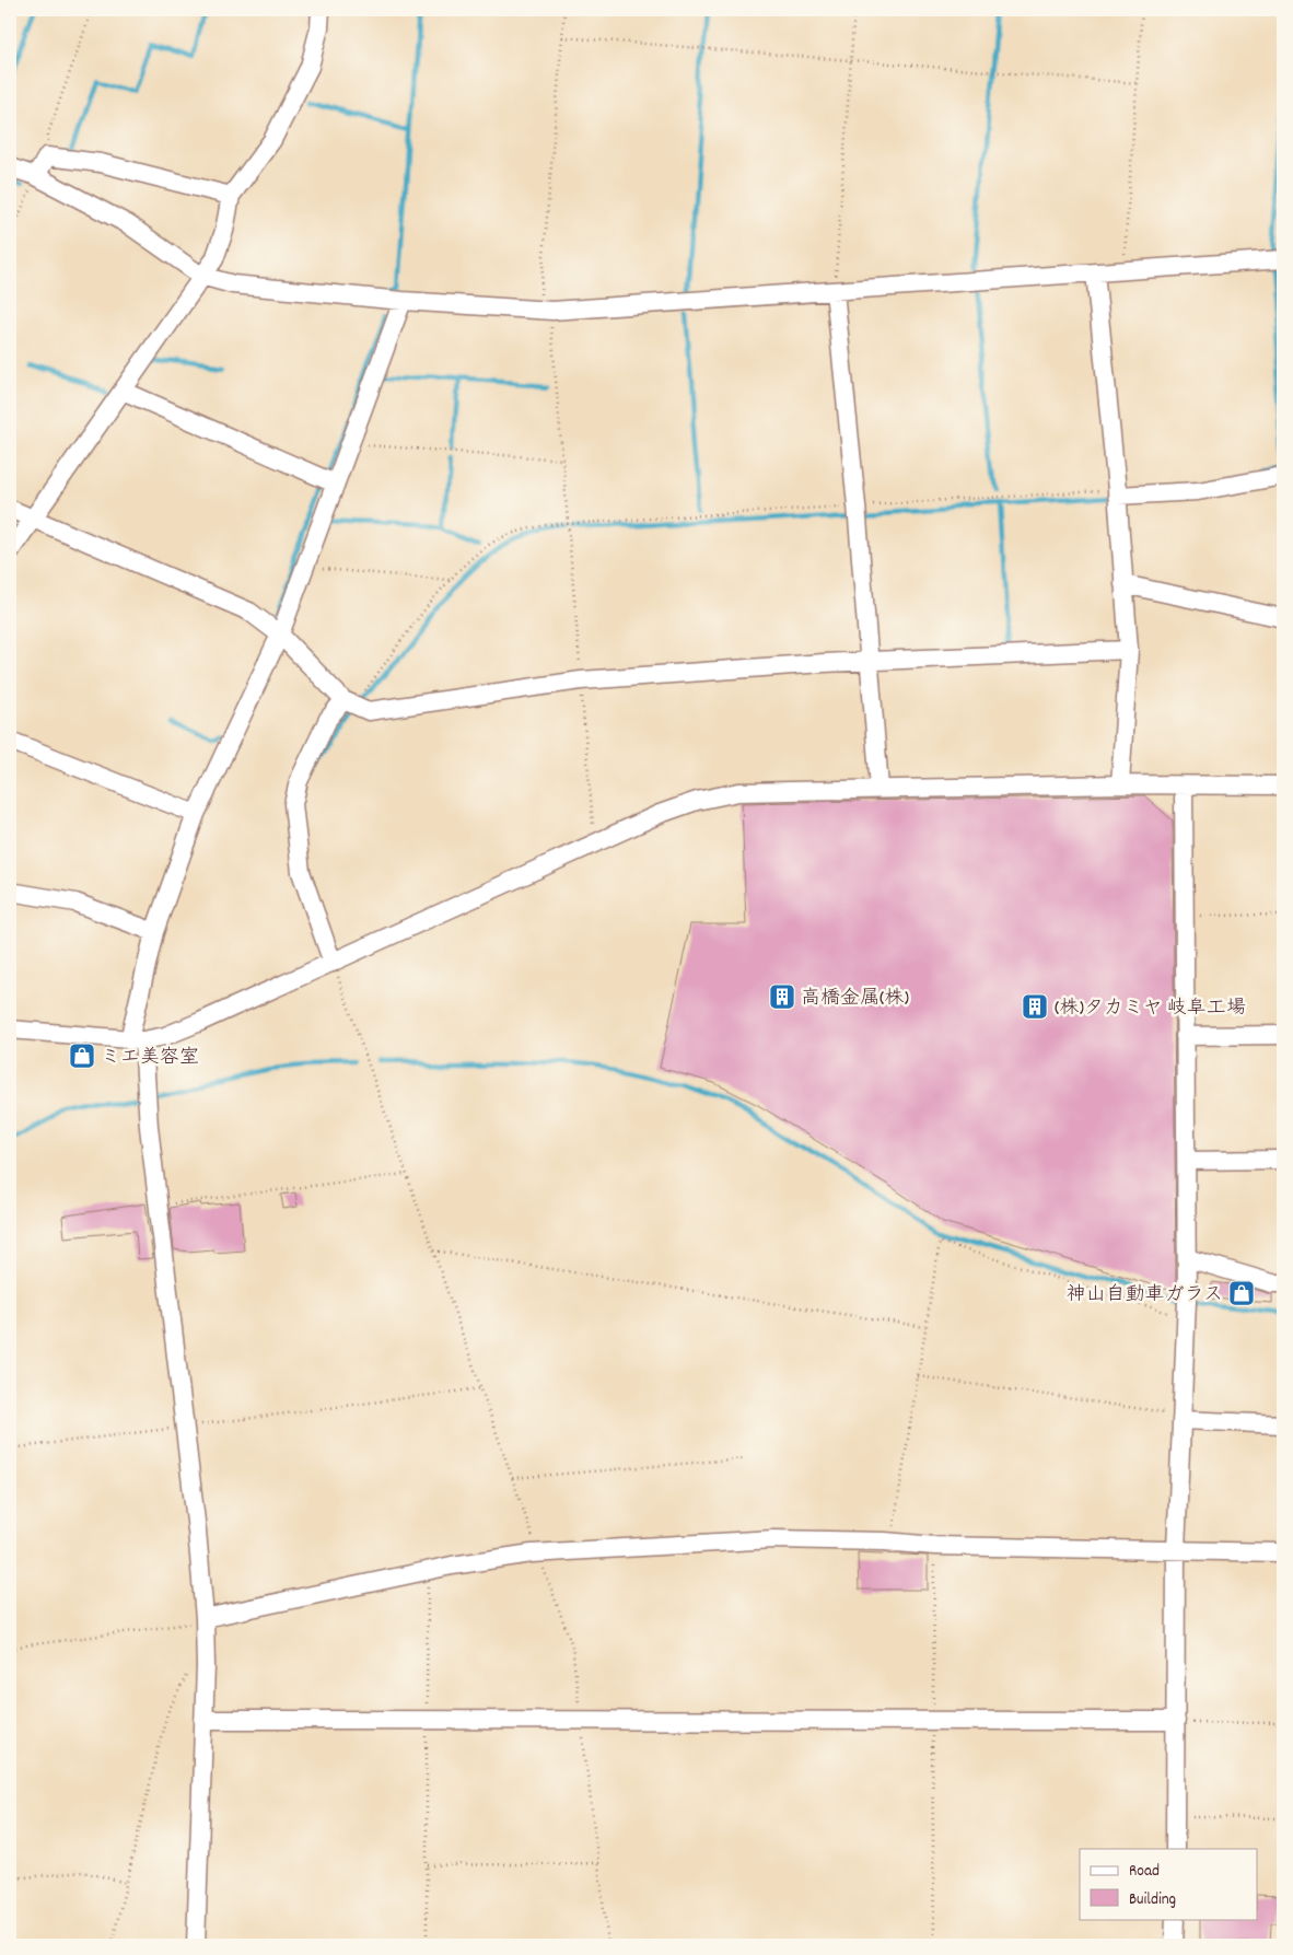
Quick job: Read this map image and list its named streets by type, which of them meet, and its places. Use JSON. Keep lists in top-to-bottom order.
{
  "places": {
    "building": ["高橋金属(株)", "(株)タカミヤ 岐阜工場"],
    "shop": ["ミエ美容室", "神山自動車ガラス"]
  },
  "legend": ["Road", "Building"]
}
